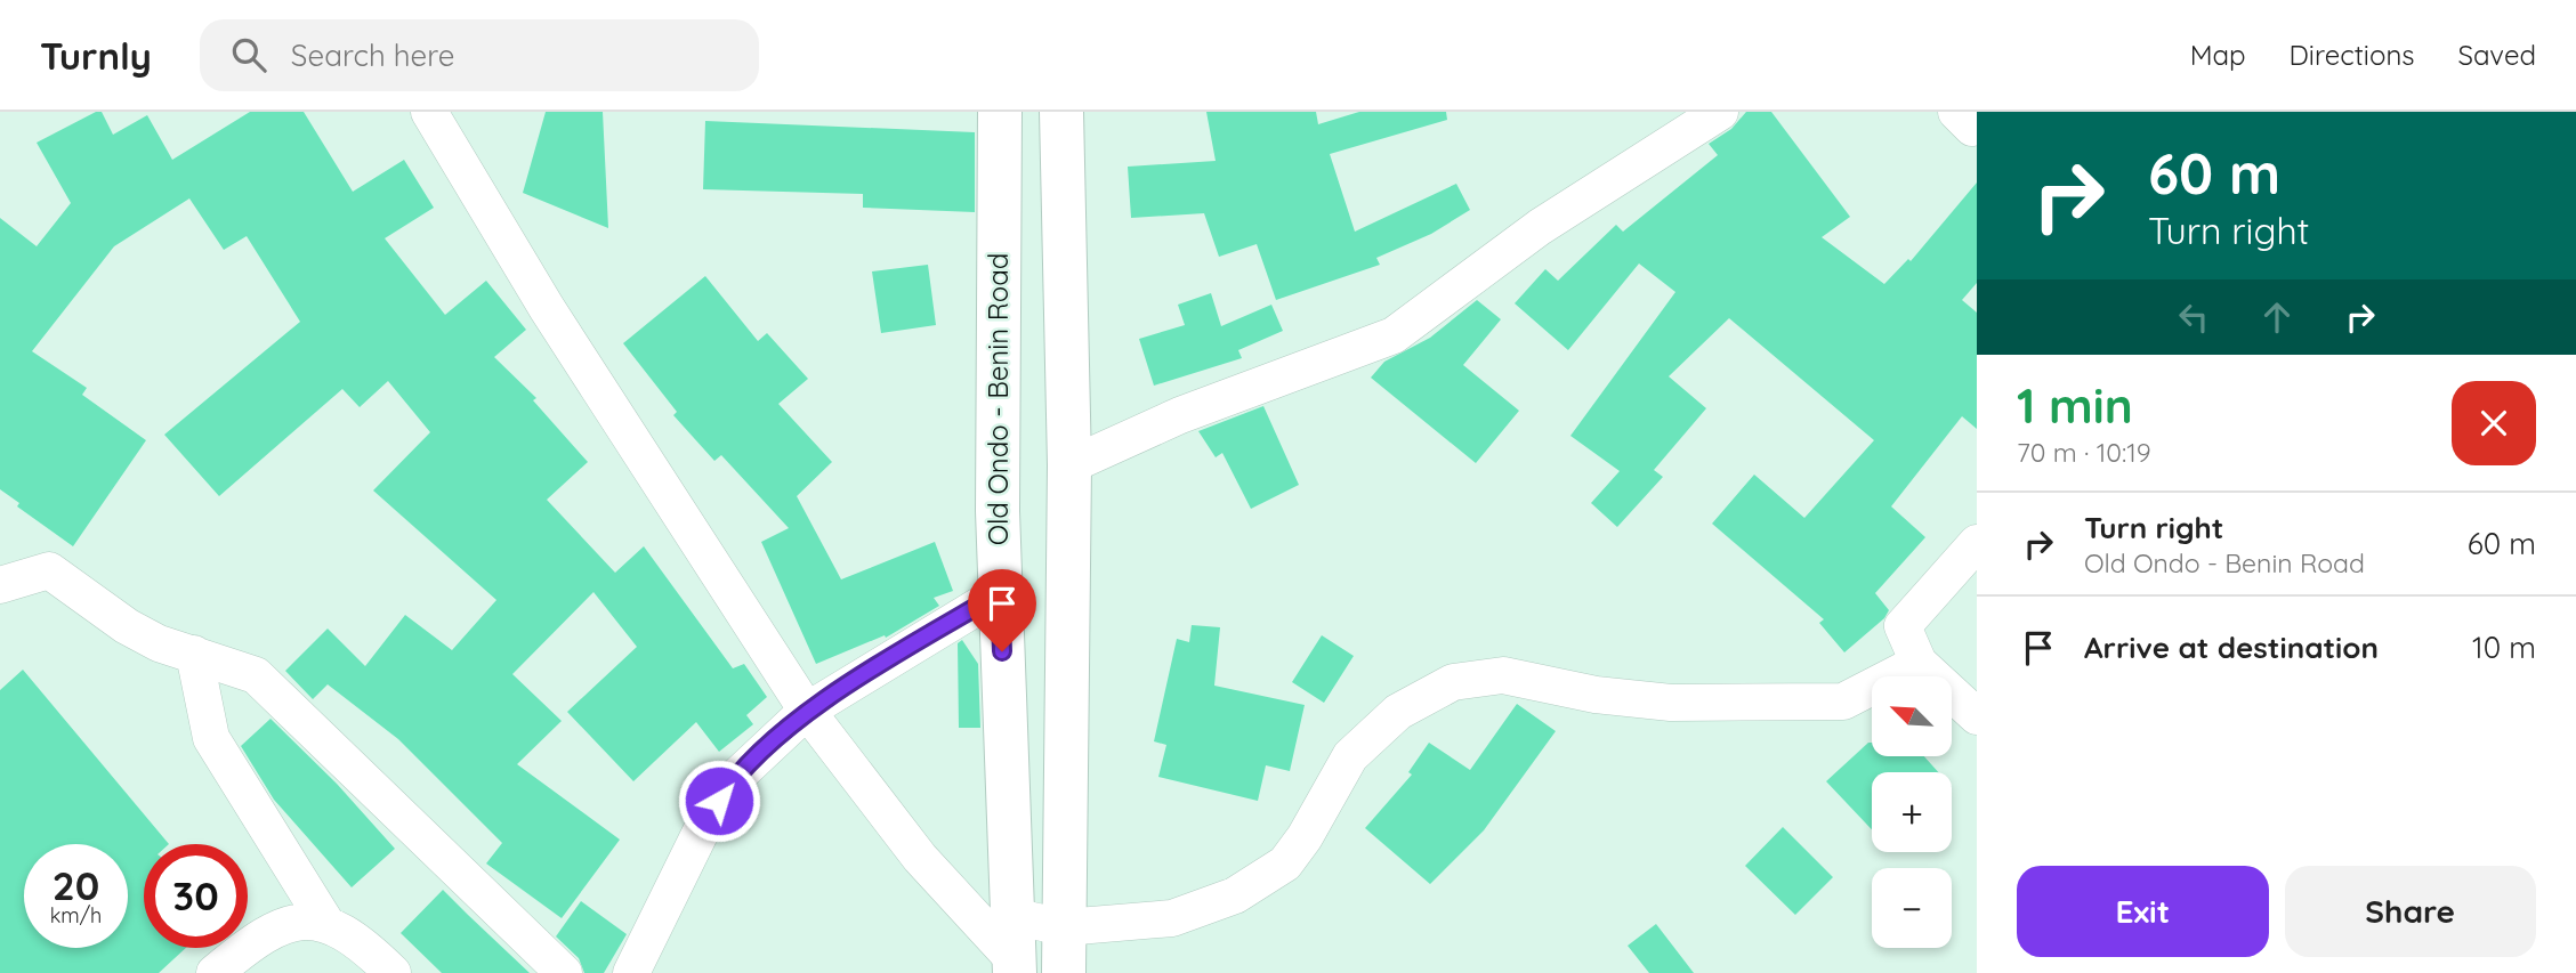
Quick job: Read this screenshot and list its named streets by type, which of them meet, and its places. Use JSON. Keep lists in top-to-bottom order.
{
  "streets": {
    "main road": ["Old Ondo - Benin Road"]
  },
  "north": "top left",
  "page": {
    "header": "Turnly",
    "search": "Search here",
    "nav": ["Map", "Directions", "Saved"],
    "turn": ["60 m", "Turn right"],
    "heading": ["1 min", "70 m · 10:19"],
    "list": [
      {
        "name": "Turn right",
        "note": "Old Ondo - Benin Road",
        "value": "60 m"
      },
      {
        "name": "Arrive at destination",
        "value": "10 m"
      }
    ],
    "map_buttons": ["+", "−"],
    "speed": "20 km/h",
    "limit": "30",
    "buttons": ["Exit", "Share"]
  }
}
